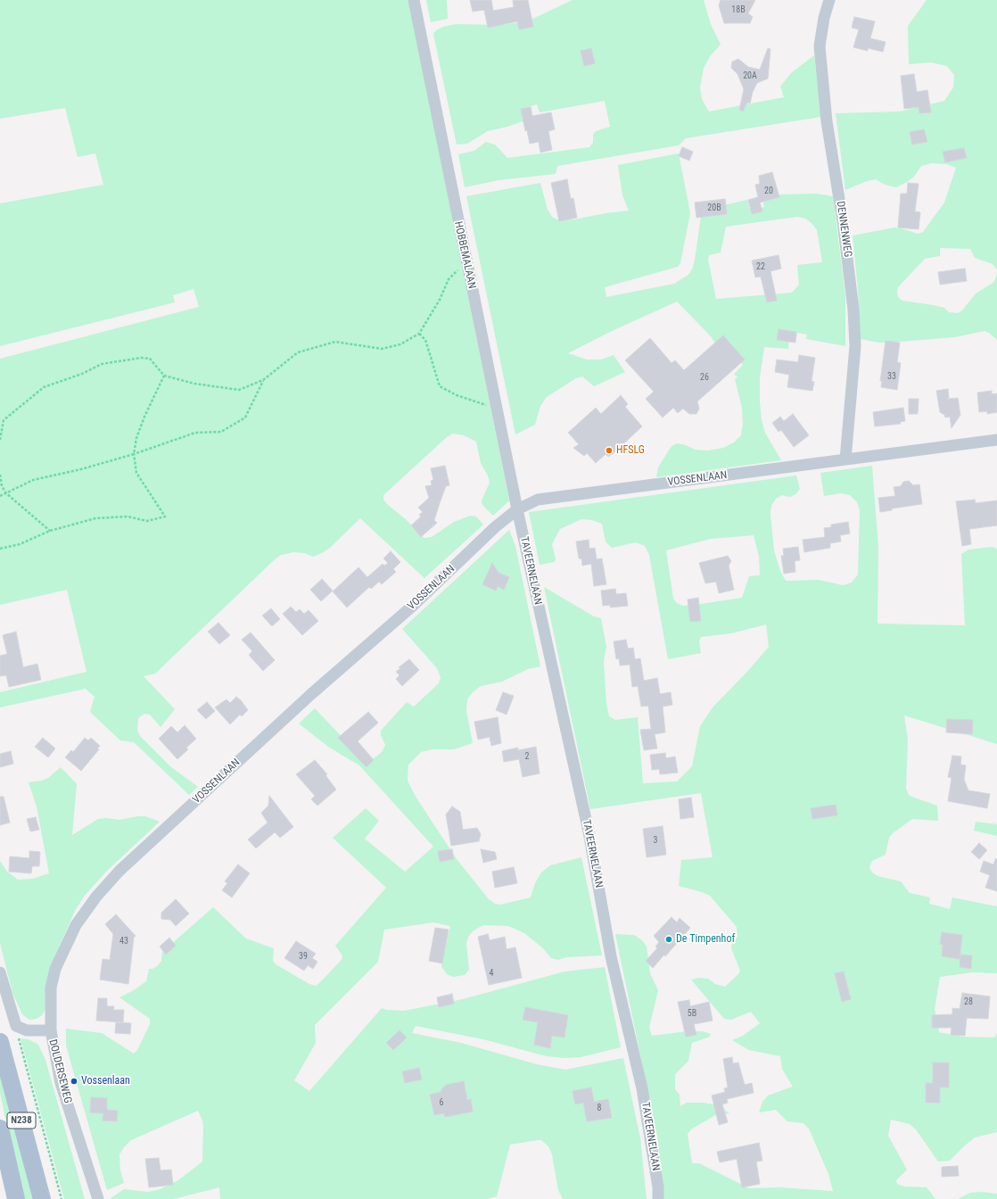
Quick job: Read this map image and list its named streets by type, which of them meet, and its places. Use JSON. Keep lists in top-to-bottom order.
{
  "streets": {
    "main road": ["N238"],
    "street": [
      "DENNENWEG",
      "HOBBEMALAAN",
      "VOSSENLAAN",
      "TAVEERNELAAN",
      "DOLDERSEWEG"
    ]
  },
  "crossings": [
    ["DENNENWEG", "VOSSENLAAN"],
    ["HOBBEMALAAN", "VOSSENLAAN"],
    ["HOBBEMALAAN", "TAVEERNELAAN"],
    ["VOSSENLAAN", "TAVEERNELAAN"],
    ["VOSSENLAAN", "DOLDERSEWEG"]
  ],
  "places": ["HFSLG", "De Timpenhof", "Vossenlaan"],
  "house_numbers": [
    "18B",
    "20A",
    "20",
    "20B",
    "22",
    "33",
    "26",
    "2",
    "3",
    "43",
    "39",
    "4",
    "28",
    "5B",
    "6",
    "8"
  ]
}
